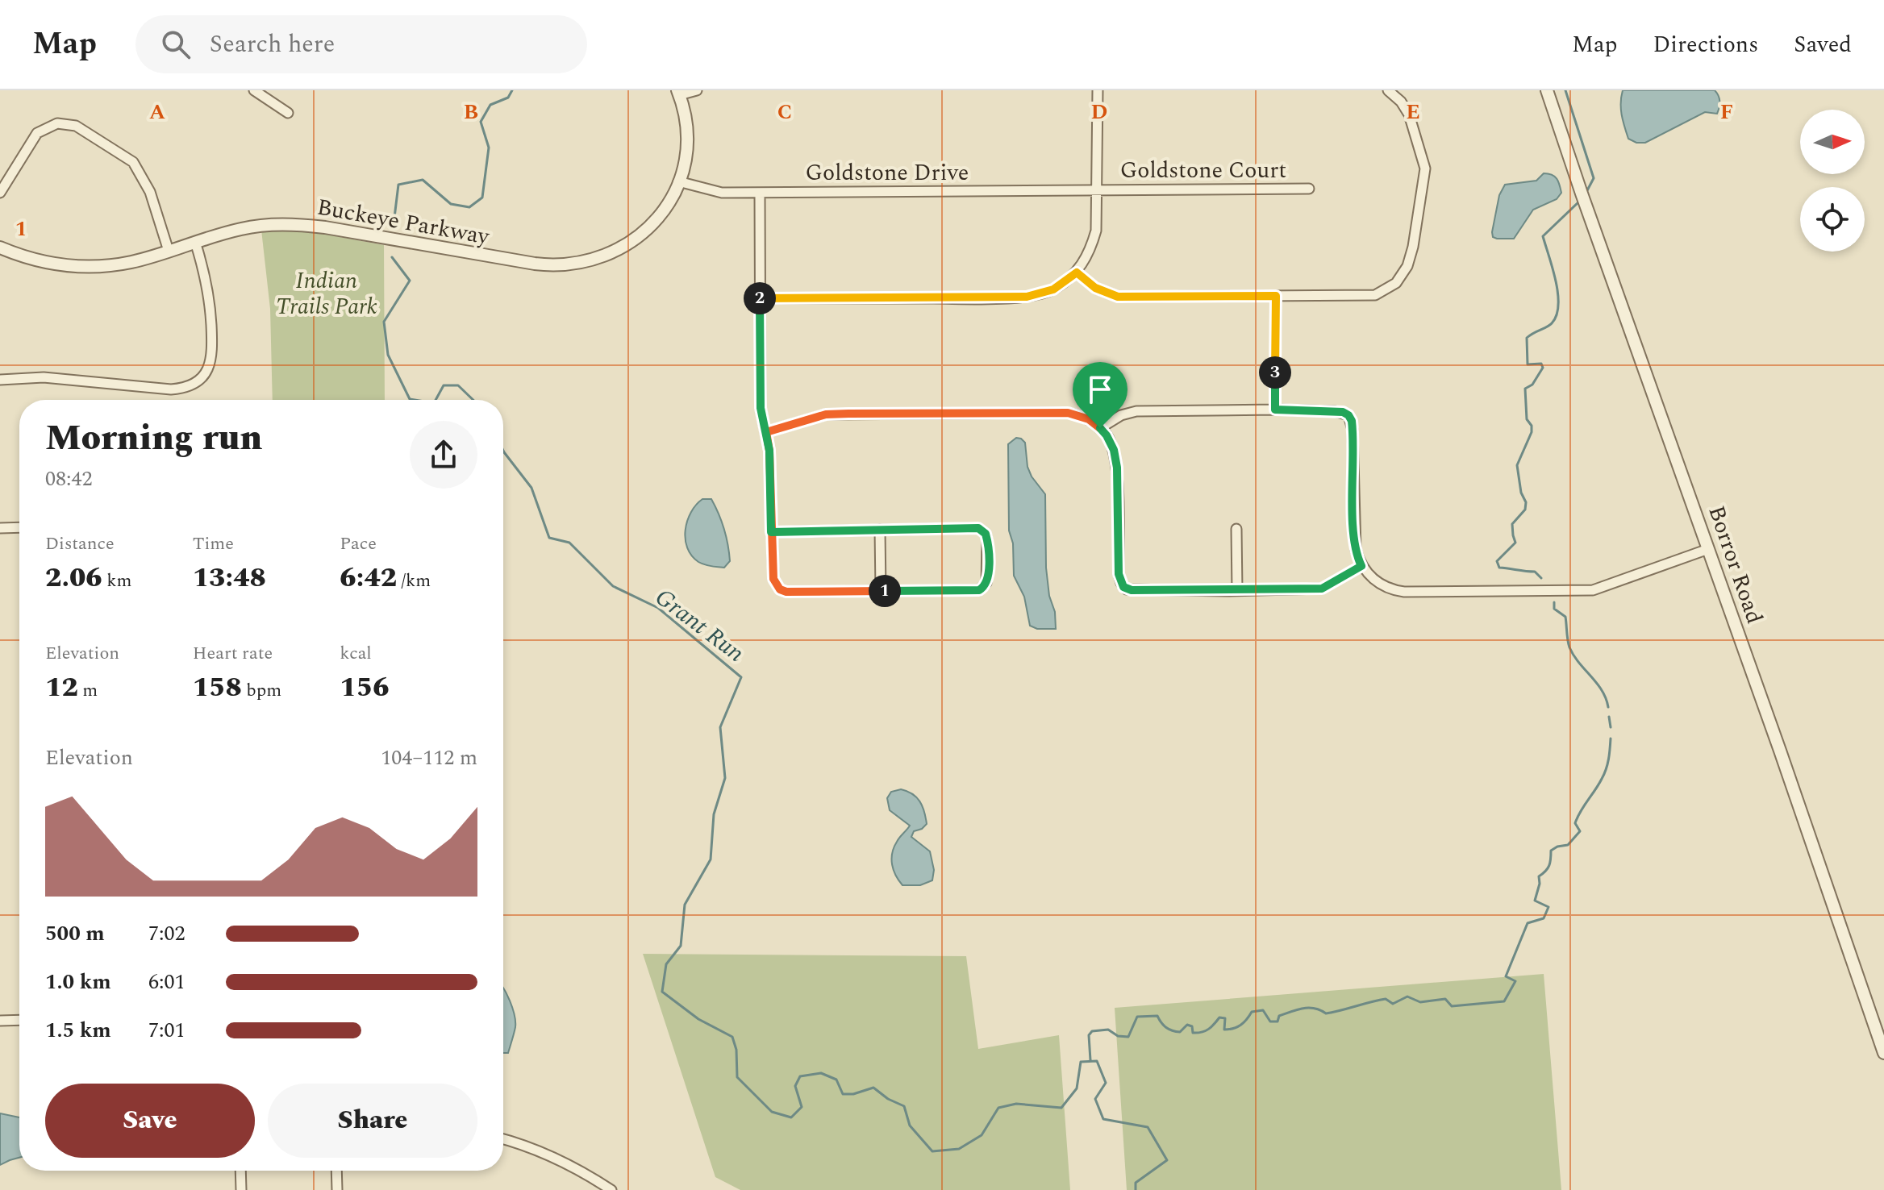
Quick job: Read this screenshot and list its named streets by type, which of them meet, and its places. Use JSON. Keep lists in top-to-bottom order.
{
  "streets": {
    "street": [
      "Goldstone Court",
      "Goldstone Drive",
      "Buckeye Parkway",
      "Borror Road"
    ]
  },
  "crossings": [
    ["Goldstone Court", "Goldstone Drive"],
    ["Goldstone Drive", "Buckeye Parkway"]
  ],
  "water": ["Grant Run"],
  "parks": ["Indian Trails Park"],
  "north": "right",
  "page": {
    "header": "Map",
    "search": "Search here",
    "nav": ["Map", "Directions", "Saved"],
    "pins": ["2", "3", "1"],
    "heading": ["Morning run", "08:42"],
    "stats": [
      ["Distance", "2.06 km"],
      ["Time", "13:48"],
      ["Pace", "6:42 /km"],
      ["Elevation", "12 m"],
      ["Heart rate", "158 bpm"],
      ["kcal", "156"]
    ],
    "chart": ["Elevation", "104–112 m"],
    "list": [
      {
        "name": "500 m",
        "note": "7:02"
      },
      {
        "name": "1.0 km",
        "note": "6:01"
      },
      {
        "name": "1.5 km",
        "note": "7:01"
      }
    ],
    "buttons": ["Save", "Share"]
  },
  "grid": {
    "columns": [
      "A",
      "B",
      "C",
      "D",
      "E",
      "F"
    ],
    "rows": ["1"]
  }
}
